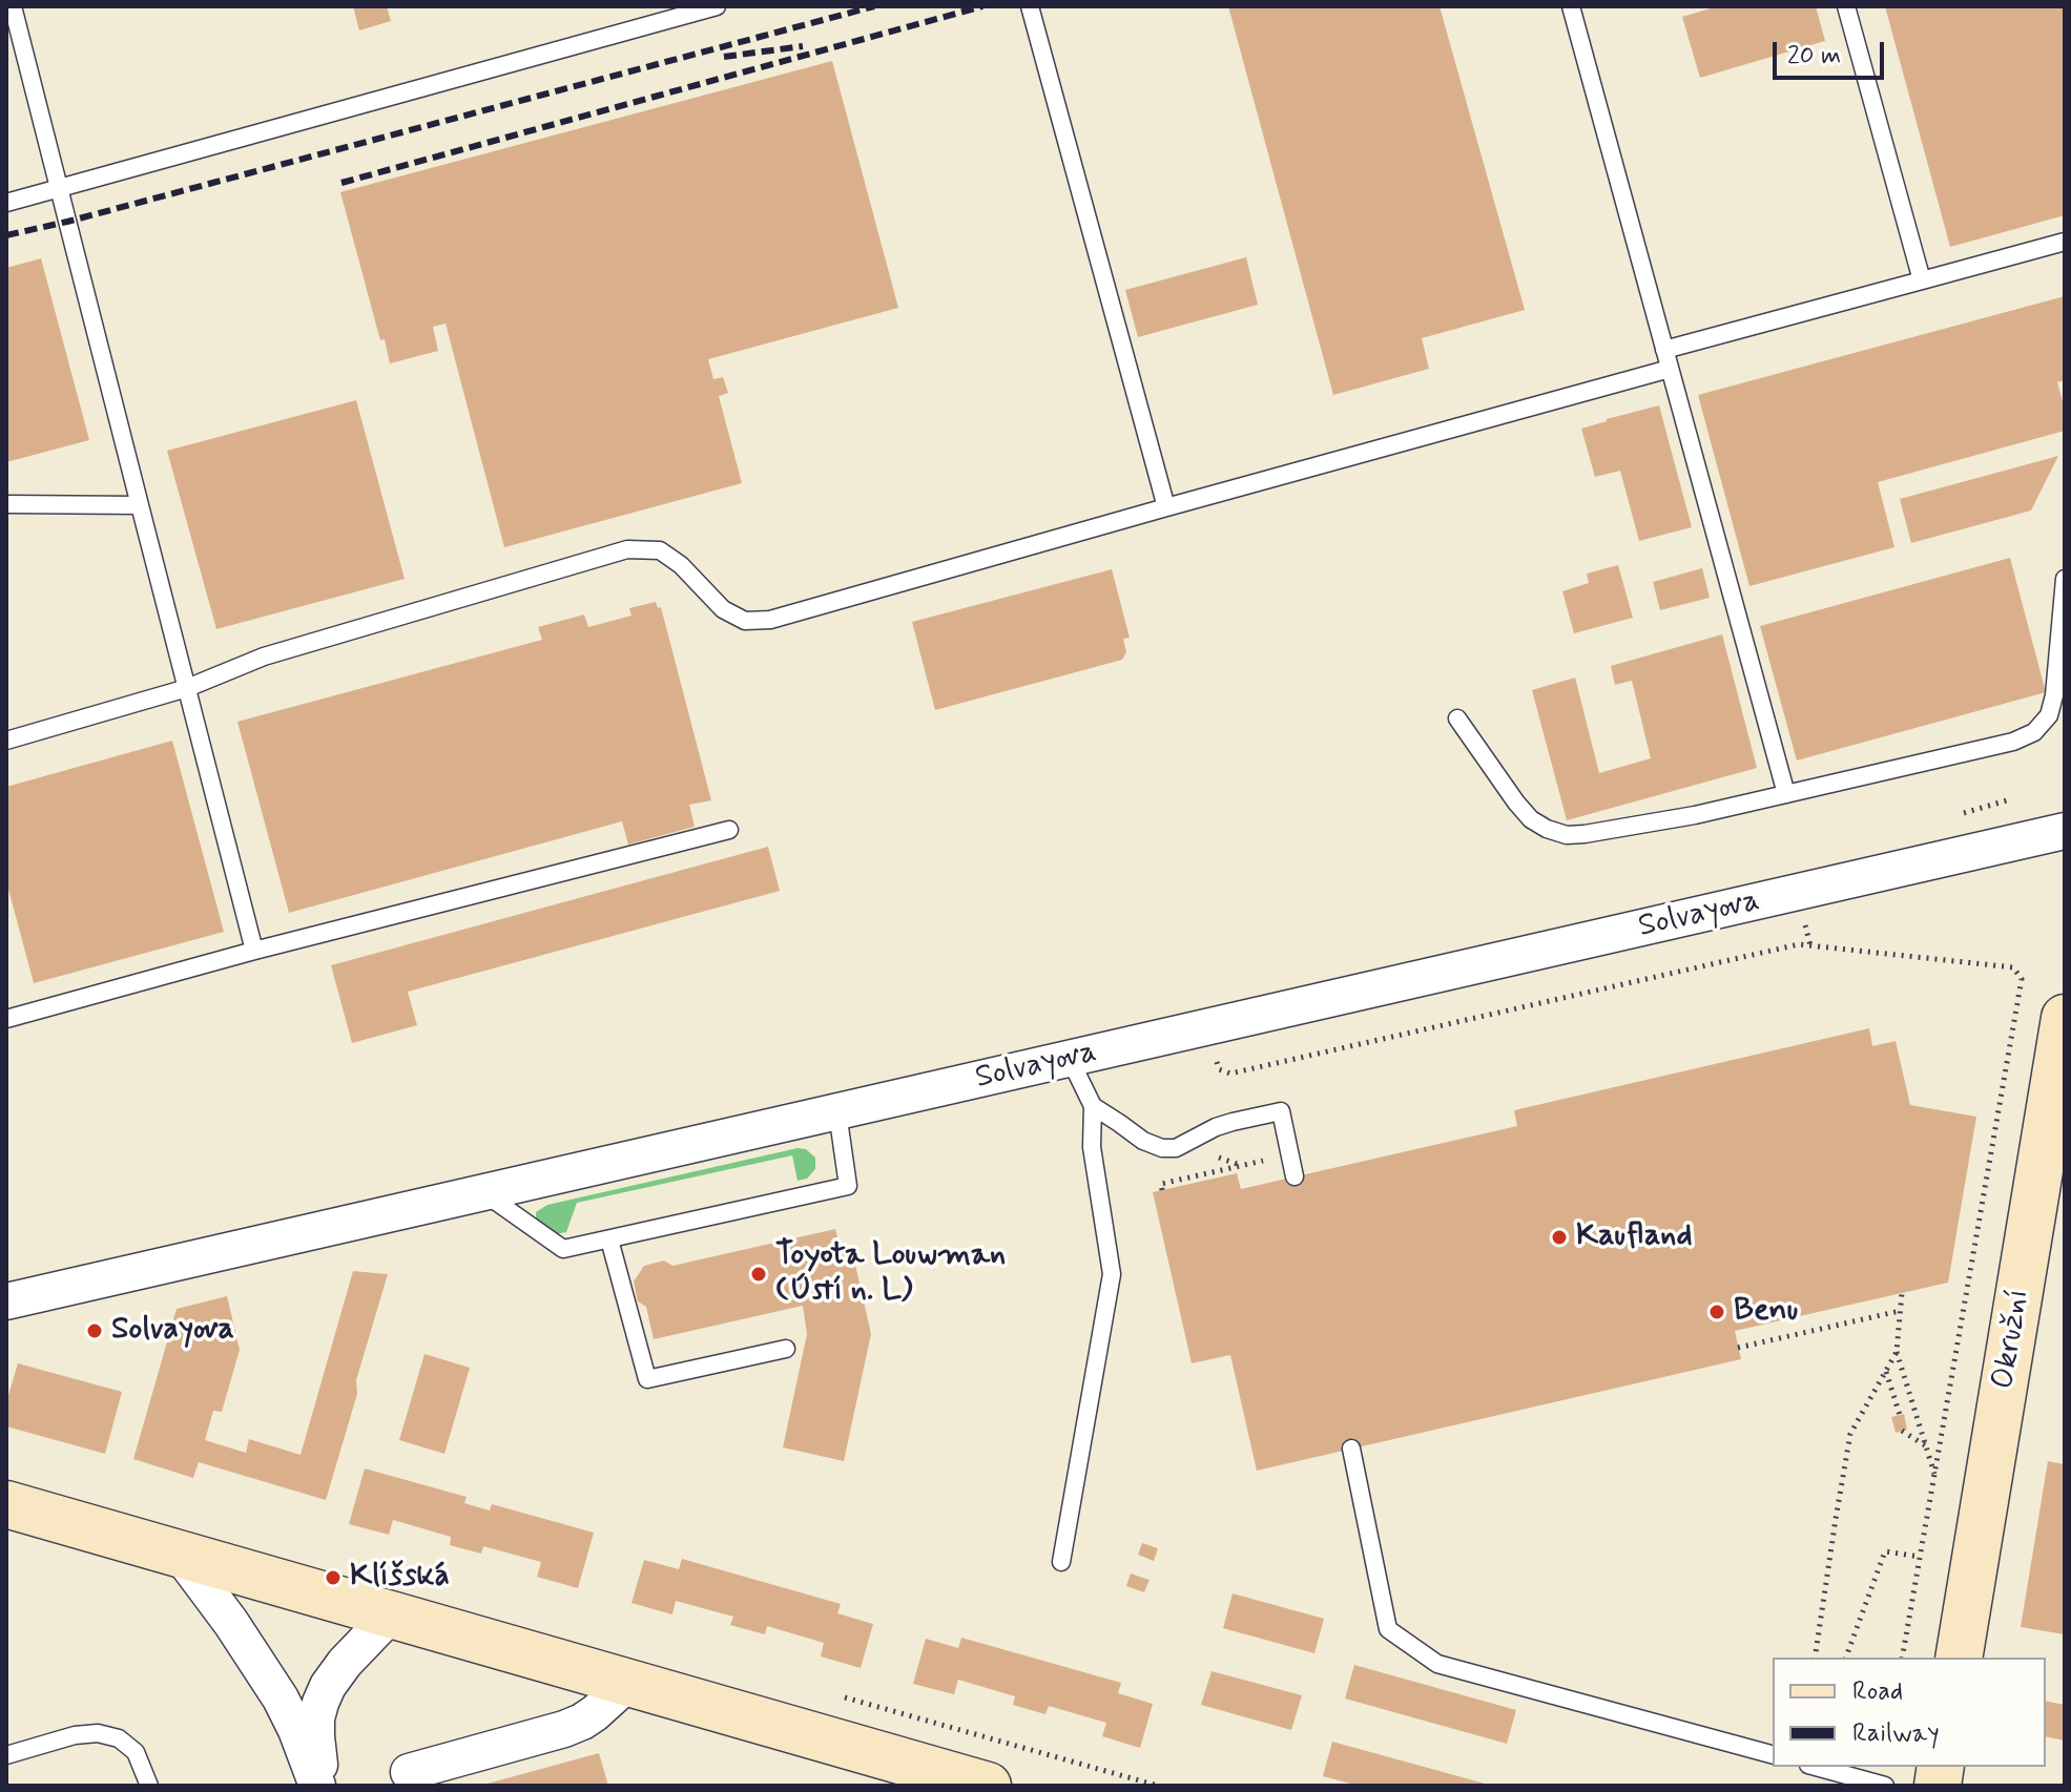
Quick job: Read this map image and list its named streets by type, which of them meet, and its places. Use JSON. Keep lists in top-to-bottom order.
{
  "streets": {
    "street": ["Solvayova", "Okružní"]
  },
  "places": [
    "Kaufland",
    "Toyota Louwman (Ústí n. L)",
    "Benu",
    "Solvayova",
    "Klíšská"
  ],
  "legend": ["Road", "Railway"],
  "scale_bar": "20 m"
}
